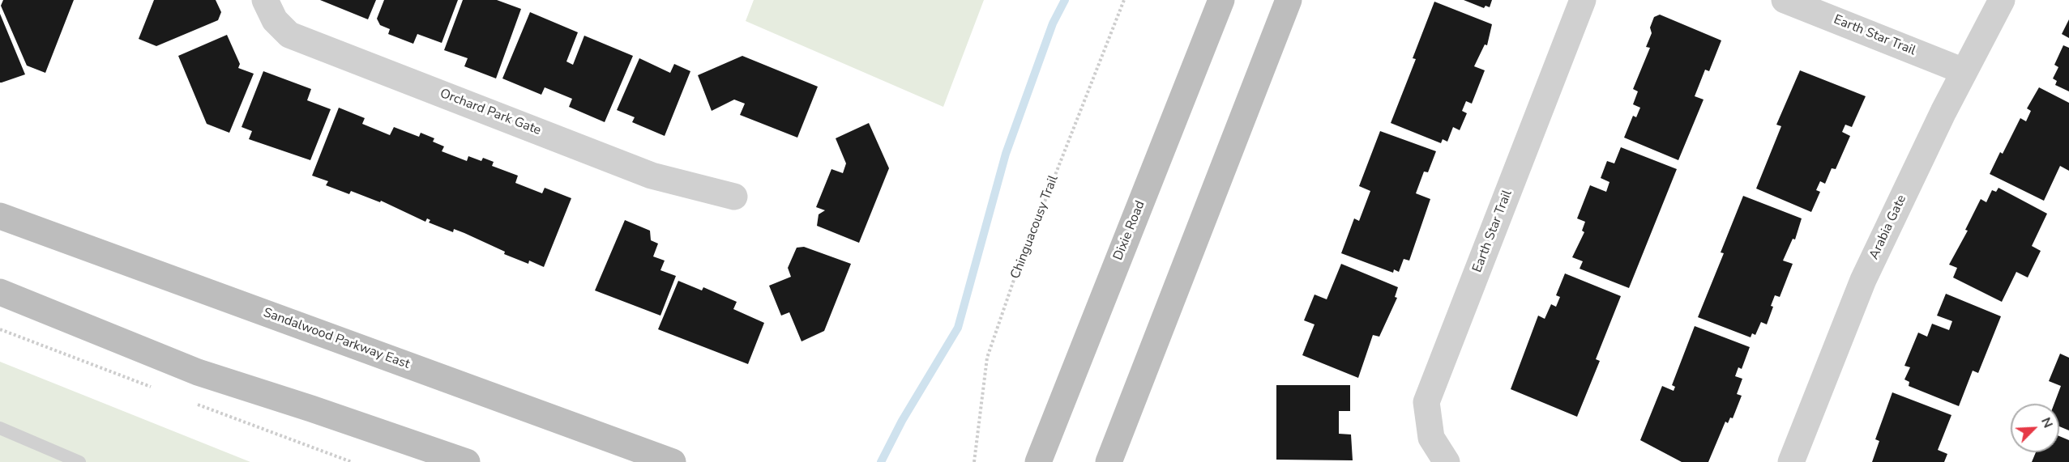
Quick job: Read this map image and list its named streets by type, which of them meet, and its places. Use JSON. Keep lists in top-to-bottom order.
{
  "streets": {
    "main road": ["Dixie Road", "Sandalwood Parkway East"],
    "street": ["Earth Star Trail", "Orchard Park Gate", "Arabia Gate"],
    "path": ["Chinguacousy Trail"]
  },
  "crossings": [
    ["Earth Star Trail", "Arabia Gate"]
  ],
  "north": "top right"
}
